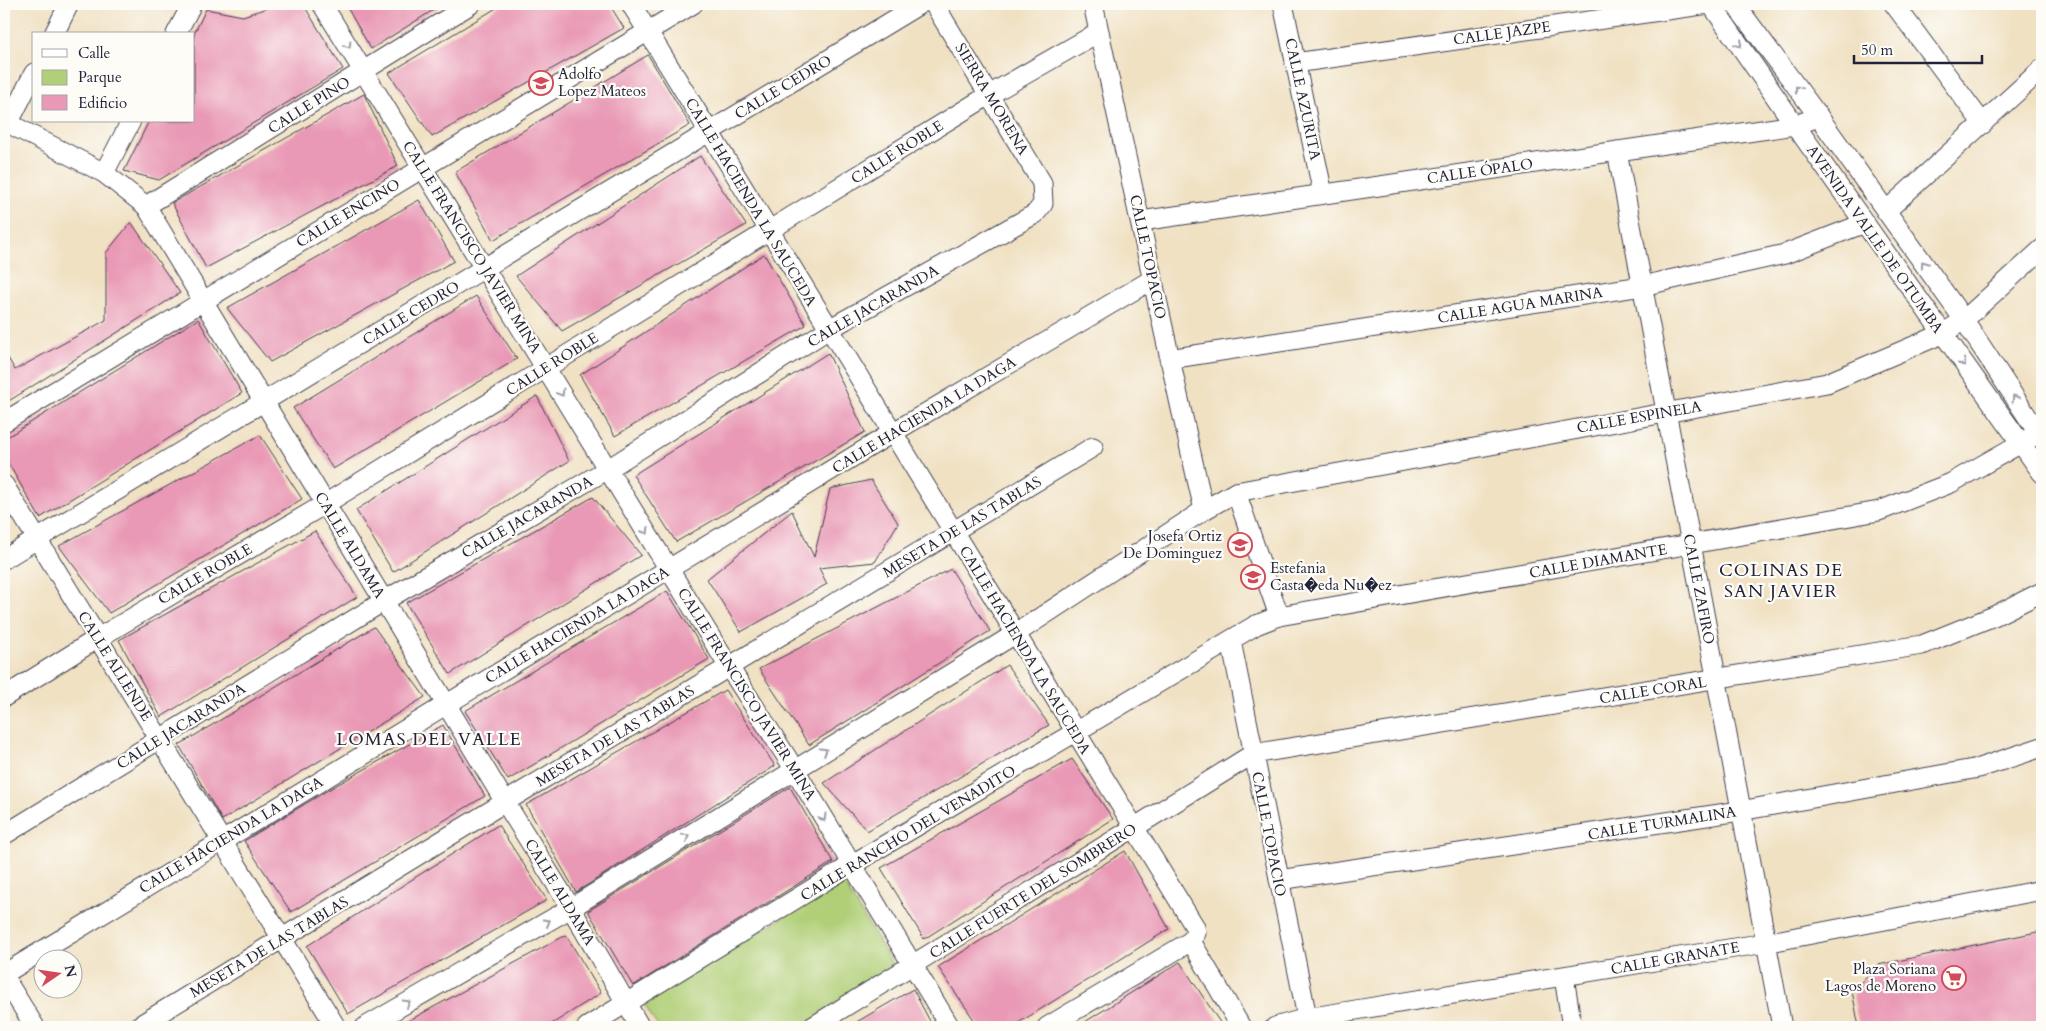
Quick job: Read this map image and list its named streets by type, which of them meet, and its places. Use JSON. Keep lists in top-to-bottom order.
{
  "streets": {
    "street": [
      "CALLE JAZPE",
      "CALLE CEDRO",
      "SIERRA MORENA",
      "CALLE AZURITA",
      "CALLE PINO",
      "CALLE ROBLE",
      "CALLE ÓPALO",
      "CALLE HACIENDA LA SAUCEDA",
      "CALLE ENCINO",
      "AVENIDA VALLE DE OTUMBA",
      "CALLE FRANCISCO JAVIER MINA",
      "CALLE TOPACIO",
      "CALLE AGUA MARINA",
      "CALLE JACARANDA",
      "CALLE HACIENDA LA DAGA",
      "CALLE ESPINELA",
      "MESETA DE LAS TABLAS",
      "CALLE ALDAMA",
      "CALLE DIAMANTE",
      "CALLE ZAFIRO",
      "CALLE ALLENDE",
      "CALLE CORAL",
      "CALLE TURMALINA",
      "CALLE RANCHO DEL VENADITO",
      "CALLE FUERTE DEL SOMBRERO",
      "CALLE GRANATE"
    ]
  },
  "crossings": [
    ["CALLE JAZPE", "CALLE AZURITA"],
    ["CALLE JAZPE", "AVENIDA VALLE DE OTUMBA"],
    ["CALLE CEDRO", "CALLE HACIENDA LA SAUCEDA"],
    ["CALLE CEDRO", "CALLE FRANCISCO JAVIER MINA"],
    ["CALLE CEDRO", "CALLE ALDAMA"],
    ["CALLE CEDRO", "CALLE ALLENDE"],
    ["SIERRA MORENA", "CALLE ROBLE"],
    ["SIERRA MORENA", "CALLE JACARANDA"],
    ["CALLE AZURITA", "CALLE ÓPALO"],
    ["CALLE PINO", "CALLE FRANCISCO JAVIER MINA"],
    ["CALLE PINO", "CALLE ALDAMA"],
    ["CALLE ROBLE", "CALLE HACIENDA LA SAUCEDA"],
    ["CALLE ROBLE", "CALLE FRANCISCO JAVIER MINA"],
    ["CALLE ROBLE", "CALLE TOPACIO"],
    ["CALLE ROBLE", "CALLE ALDAMA"],
    ["CALLE ROBLE", "CALLE ALLENDE"],
    ["CALLE ÓPALO", "AVENIDA VALLE DE OTUMBA"],
    ["CALLE ÓPALO", "CALLE TOPACIO"],
    ["CALLE ÓPALO", "CALLE ZAFIRO"],
    ["CALLE HACIENDA LA SAUCEDA", "CALLE ENCINO"],
    ["CALLE HACIENDA LA SAUCEDA", "CALLE JACARANDA"],
    ["CALLE HACIENDA LA SAUCEDA", "CALLE HACIENDA LA DAGA"],
    ["CALLE HACIENDA LA SAUCEDA", "CALLE ESPINELA"],
    ["CALLE HACIENDA LA SAUCEDA", "MESETA DE LAS TABLAS"],
    ["CALLE HACIENDA LA SAUCEDA", "CALLE RANCHO DEL VENADITO"],
    ["CALLE HACIENDA LA SAUCEDA", "CALLE FUERTE DEL SOMBRERO"],
    ["CALLE ENCINO", "CALLE FRANCISCO JAVIER MINA"],
    ["CALLE ENCINO", "CALLE ALDAMA"],
    ["AVENIDA VALLE DE OTUMBA", "CALLE AGUA MARINA"],
    ["AVENIDA VALLE DE OTUMBA", "CALLE ESPINELA"],
    ["AVENIDA VALLE DE OTUMBA", "CALLE DIAMANTE"],
    ["CALLE FRANCISCO JAVIER MINA", "CALLE JACARANDA"],
    ["CALLE FRANCISCO JAVIER MINA", "CALLE HACIENDA LA DAGA"],
    ["CALLE FRANCISCO JAVIER MINA", "CALLE ESPINELA"],
    ["CALLE FRANCISCO JAVIER MINA", "MESETA DE LAS TABLAS"],
    ["CALLE FRANCISCO JAVIER MINA", "CALLE RANCHO DEL VENADITO"],
    ["CALLE FRANCISCO JAVIER MINA", "CALLE FUERTE DEL SOMBRERO"],
    ["CALLE TOPACIO", "CALLE AGUA MARINA"],
    ["CALLE TOPACIO", "CALLE HACIENDA LA DAGA"],
    ["CALLE TOPACIO", "CALLE ESPINELA"],
    ["CALLE TOPACIO", "CALLE DIAMANTE"],
    ["CALLE TOPACIO", "CALLE CORAL"],
    ["CALLE TOPACIO", "CALLE TURMALINA"],
    ["CALLE TOPACIO", "CALLE RANCHO DEL VENADITO"],
    ["CALLE TOPACIO", "CALLE FUERTE DEL SOMBRERO"],
    ["CALLE TOPACIO", "CALLE GRANATE"],
    ["CALLE AGUA MARINA", "CALLE ZAFIRO"],
    ["CALLE JACARANDA", "CALLE ALDAMA"],
    ["CALLE JACARANDA", "CALLE ALLENDE"],
    ["CALLE HACIENDA LA DAGA", "CALLE ALDAMA"],
    ["CALLE HACIENDA LA DAGA", "CALLE ALLENDE"],
    ["CALLE ESPINELA", "CALLE ALDAMA"],
    ["CALLE ESPINELA", "CALLE ZAFIRO"],
    ["MESETA DE LAS TABLAS", "CALLE ALDAMA"],
    ["MESETA DE LAS TABLAS", "CALLE ALLENDE"],
    ["CALLE ALDAMA", "CALLE RANCHO DEL VENADITO"],
    ["CALLE DIAMANTE", "CALLE ZAFIRO"],
    ["CALLE DIAMANTE", "CALLE RANCHO DEL VENADITO"],
    ["CALLE ZAFIRO", "CALLE CORAL"],
    ["CALLE ZAFIRO", "CALLE TURMALINA"],
    ["CALLE ZAFIRO", "CALLE GRANATE"],
    ["CALLE CORAL", "CALLE FUERTE DEL SOMBRERO"]
  ],
  "one_way": ["CALLE FRANCISCO JAVIER MINA", "CALLE ESPINELA"],
  "districts": ["COLINAS DE SAN JAVIER", "LOMAS DEL VALLE"],
  "places": {
    "school or university": ["Adolfo Lopez Mateos", "Josefa Ortiz De Dominguez", "Estefania Casta�eda Nu�ez"],
    "supermarket": ["Plaza Soriana Lagos de Moreno"]
  },
  "legend": ["Calle", "Parque", "Edificio"],
  "scale_bar": "50 m",
  "north": "right"
}
